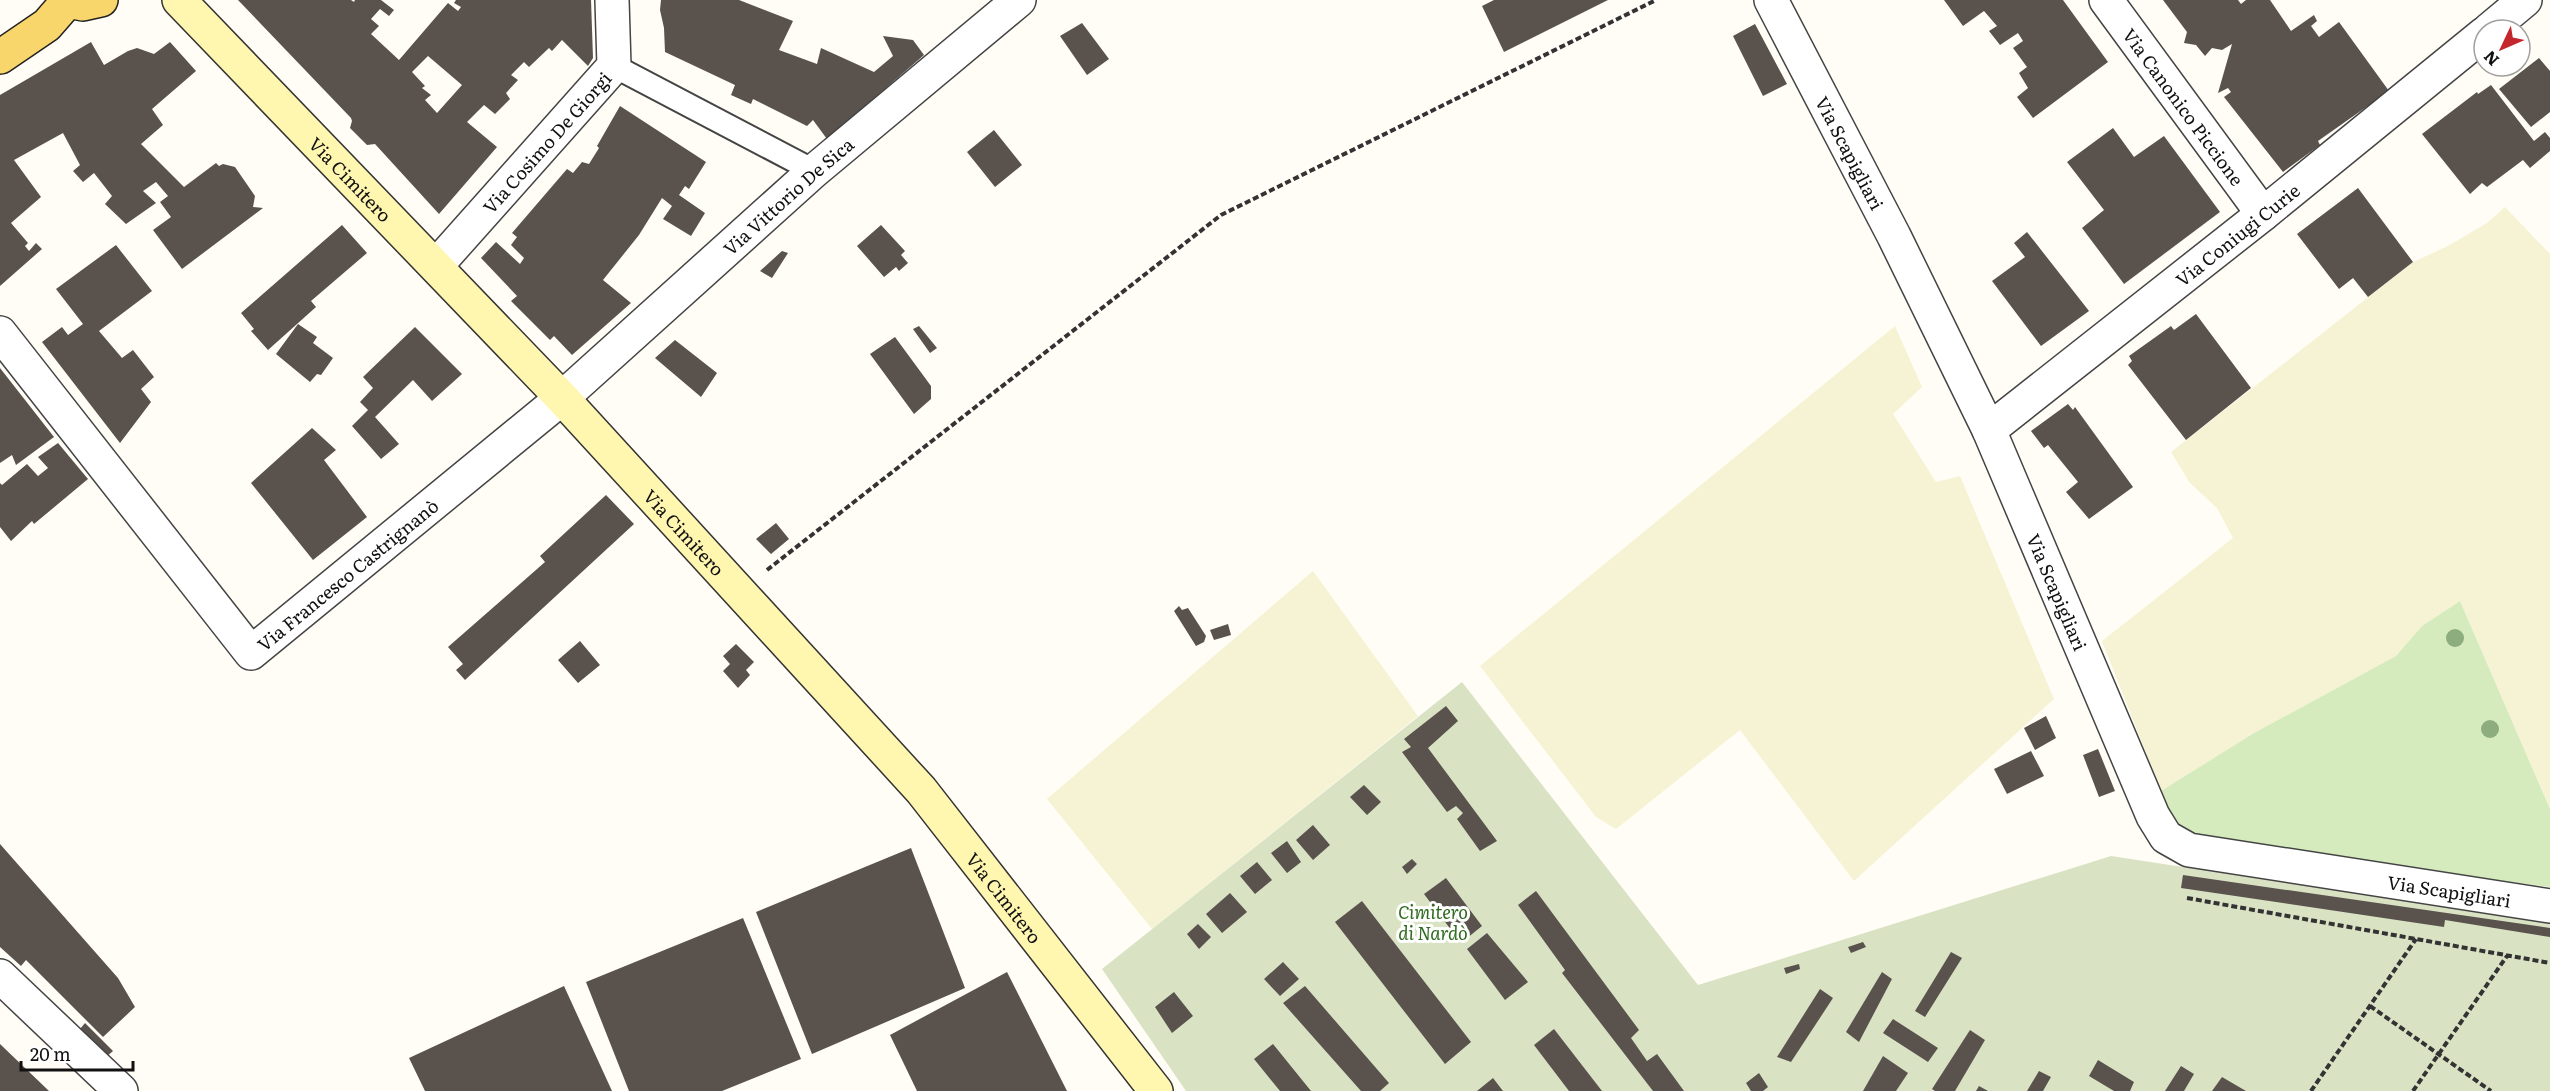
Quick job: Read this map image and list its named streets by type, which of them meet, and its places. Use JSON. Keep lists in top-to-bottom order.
{
  "streets": {
    "street": [
      "Via Canonico Piccione",
      "Via Cosimo De Giorgi",
      "Via Scapigliari",
      "Via Cimitero",
      "Via Vittorio De Sica",
      "Via Coniugi Curie",
      "Via Francesco Castrignanò"
    ]
  },
  "crossings": [
    ["Via Canonico Piccione", "Via Coniugi Curie"],
    ["Via Cosimo De Giorgi", "Via Cimitero"],
    ["Via Scapigliari", "Via Coniugi Curie"],
    ["Via Cimitero", "Via Vittorio De Sica"],
    ["Via Cimitero", "Via Francesco Castrignanò"],
    ["Via Vittorio De Sica", "Via Francesco Castrignanò"]
  ],
  "parks": ["Cimitero di Nardò"],
  "scale_bar": "20 m",
  "north": "bottom left"
}
